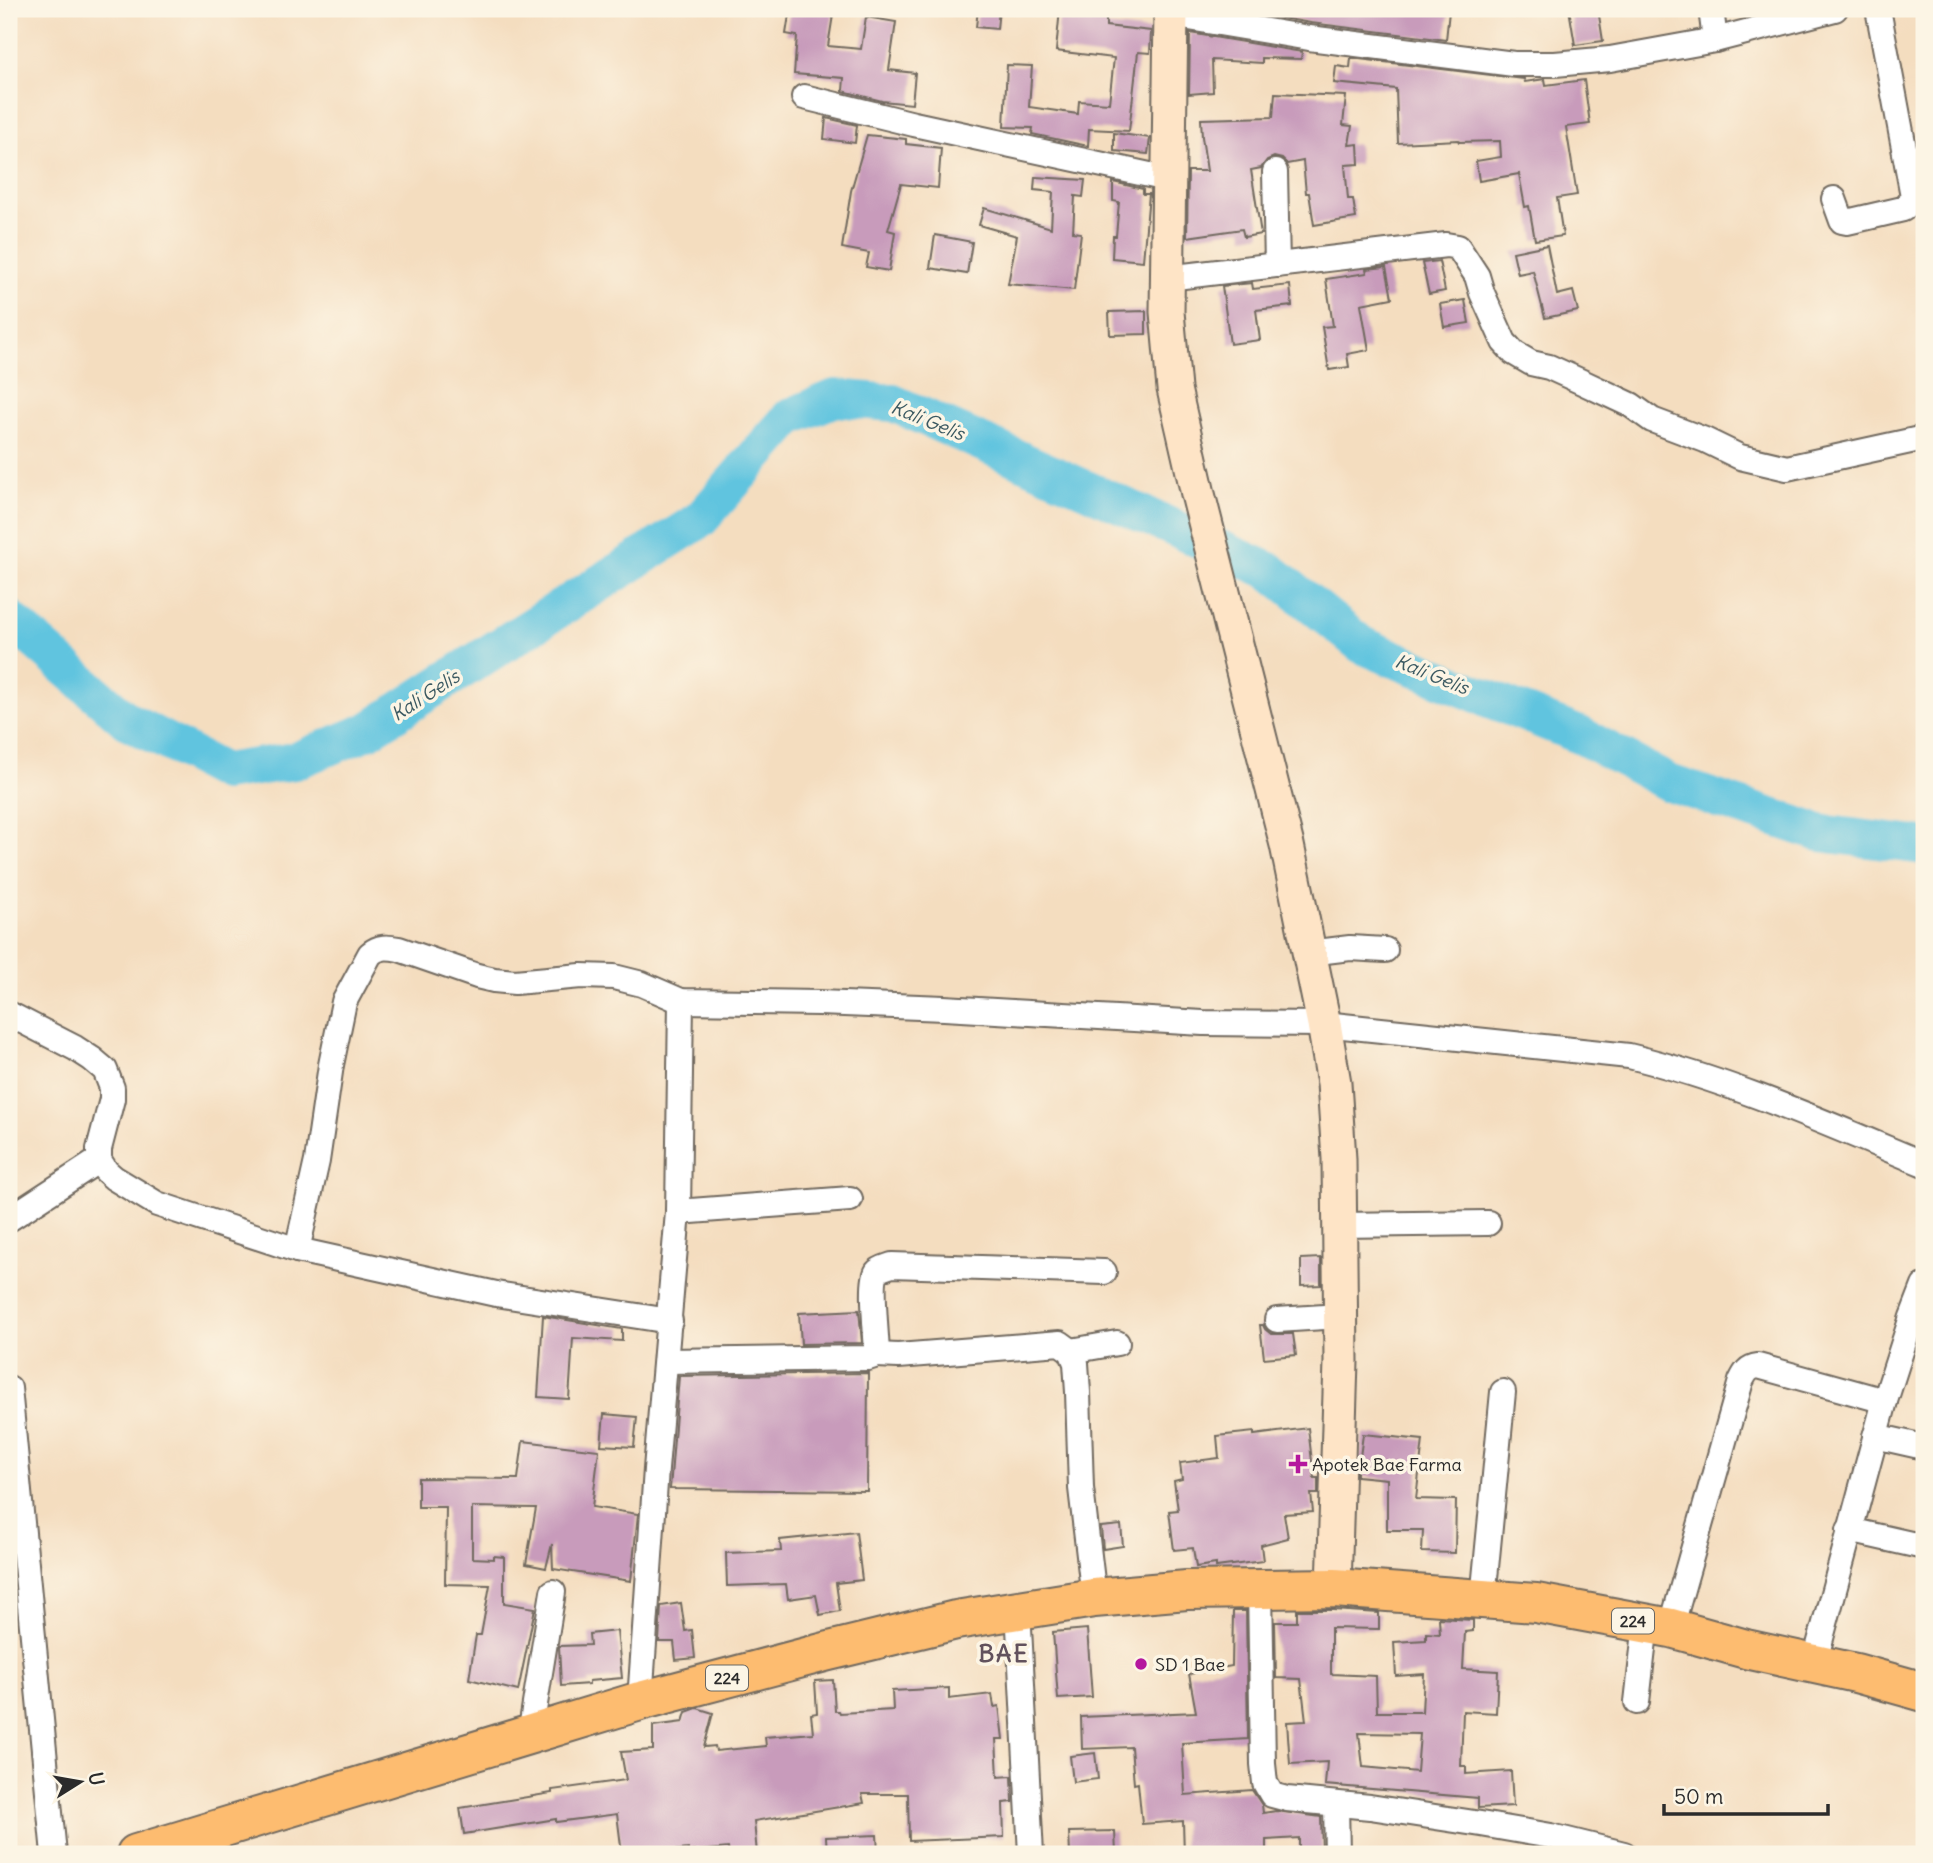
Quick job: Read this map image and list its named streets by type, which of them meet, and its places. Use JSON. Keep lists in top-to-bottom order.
{
  "streets": {
    "main road": ["224"]
  },
  "districts": ["BAE"],
  "water": ["Kali Gelis"],
  "places": {
    "health": ["Apotek Bae Farma"],
    "other": ["SD 1 Bae"]
  },
  "scale_bar": "50 m",
  "north": "right"
}
